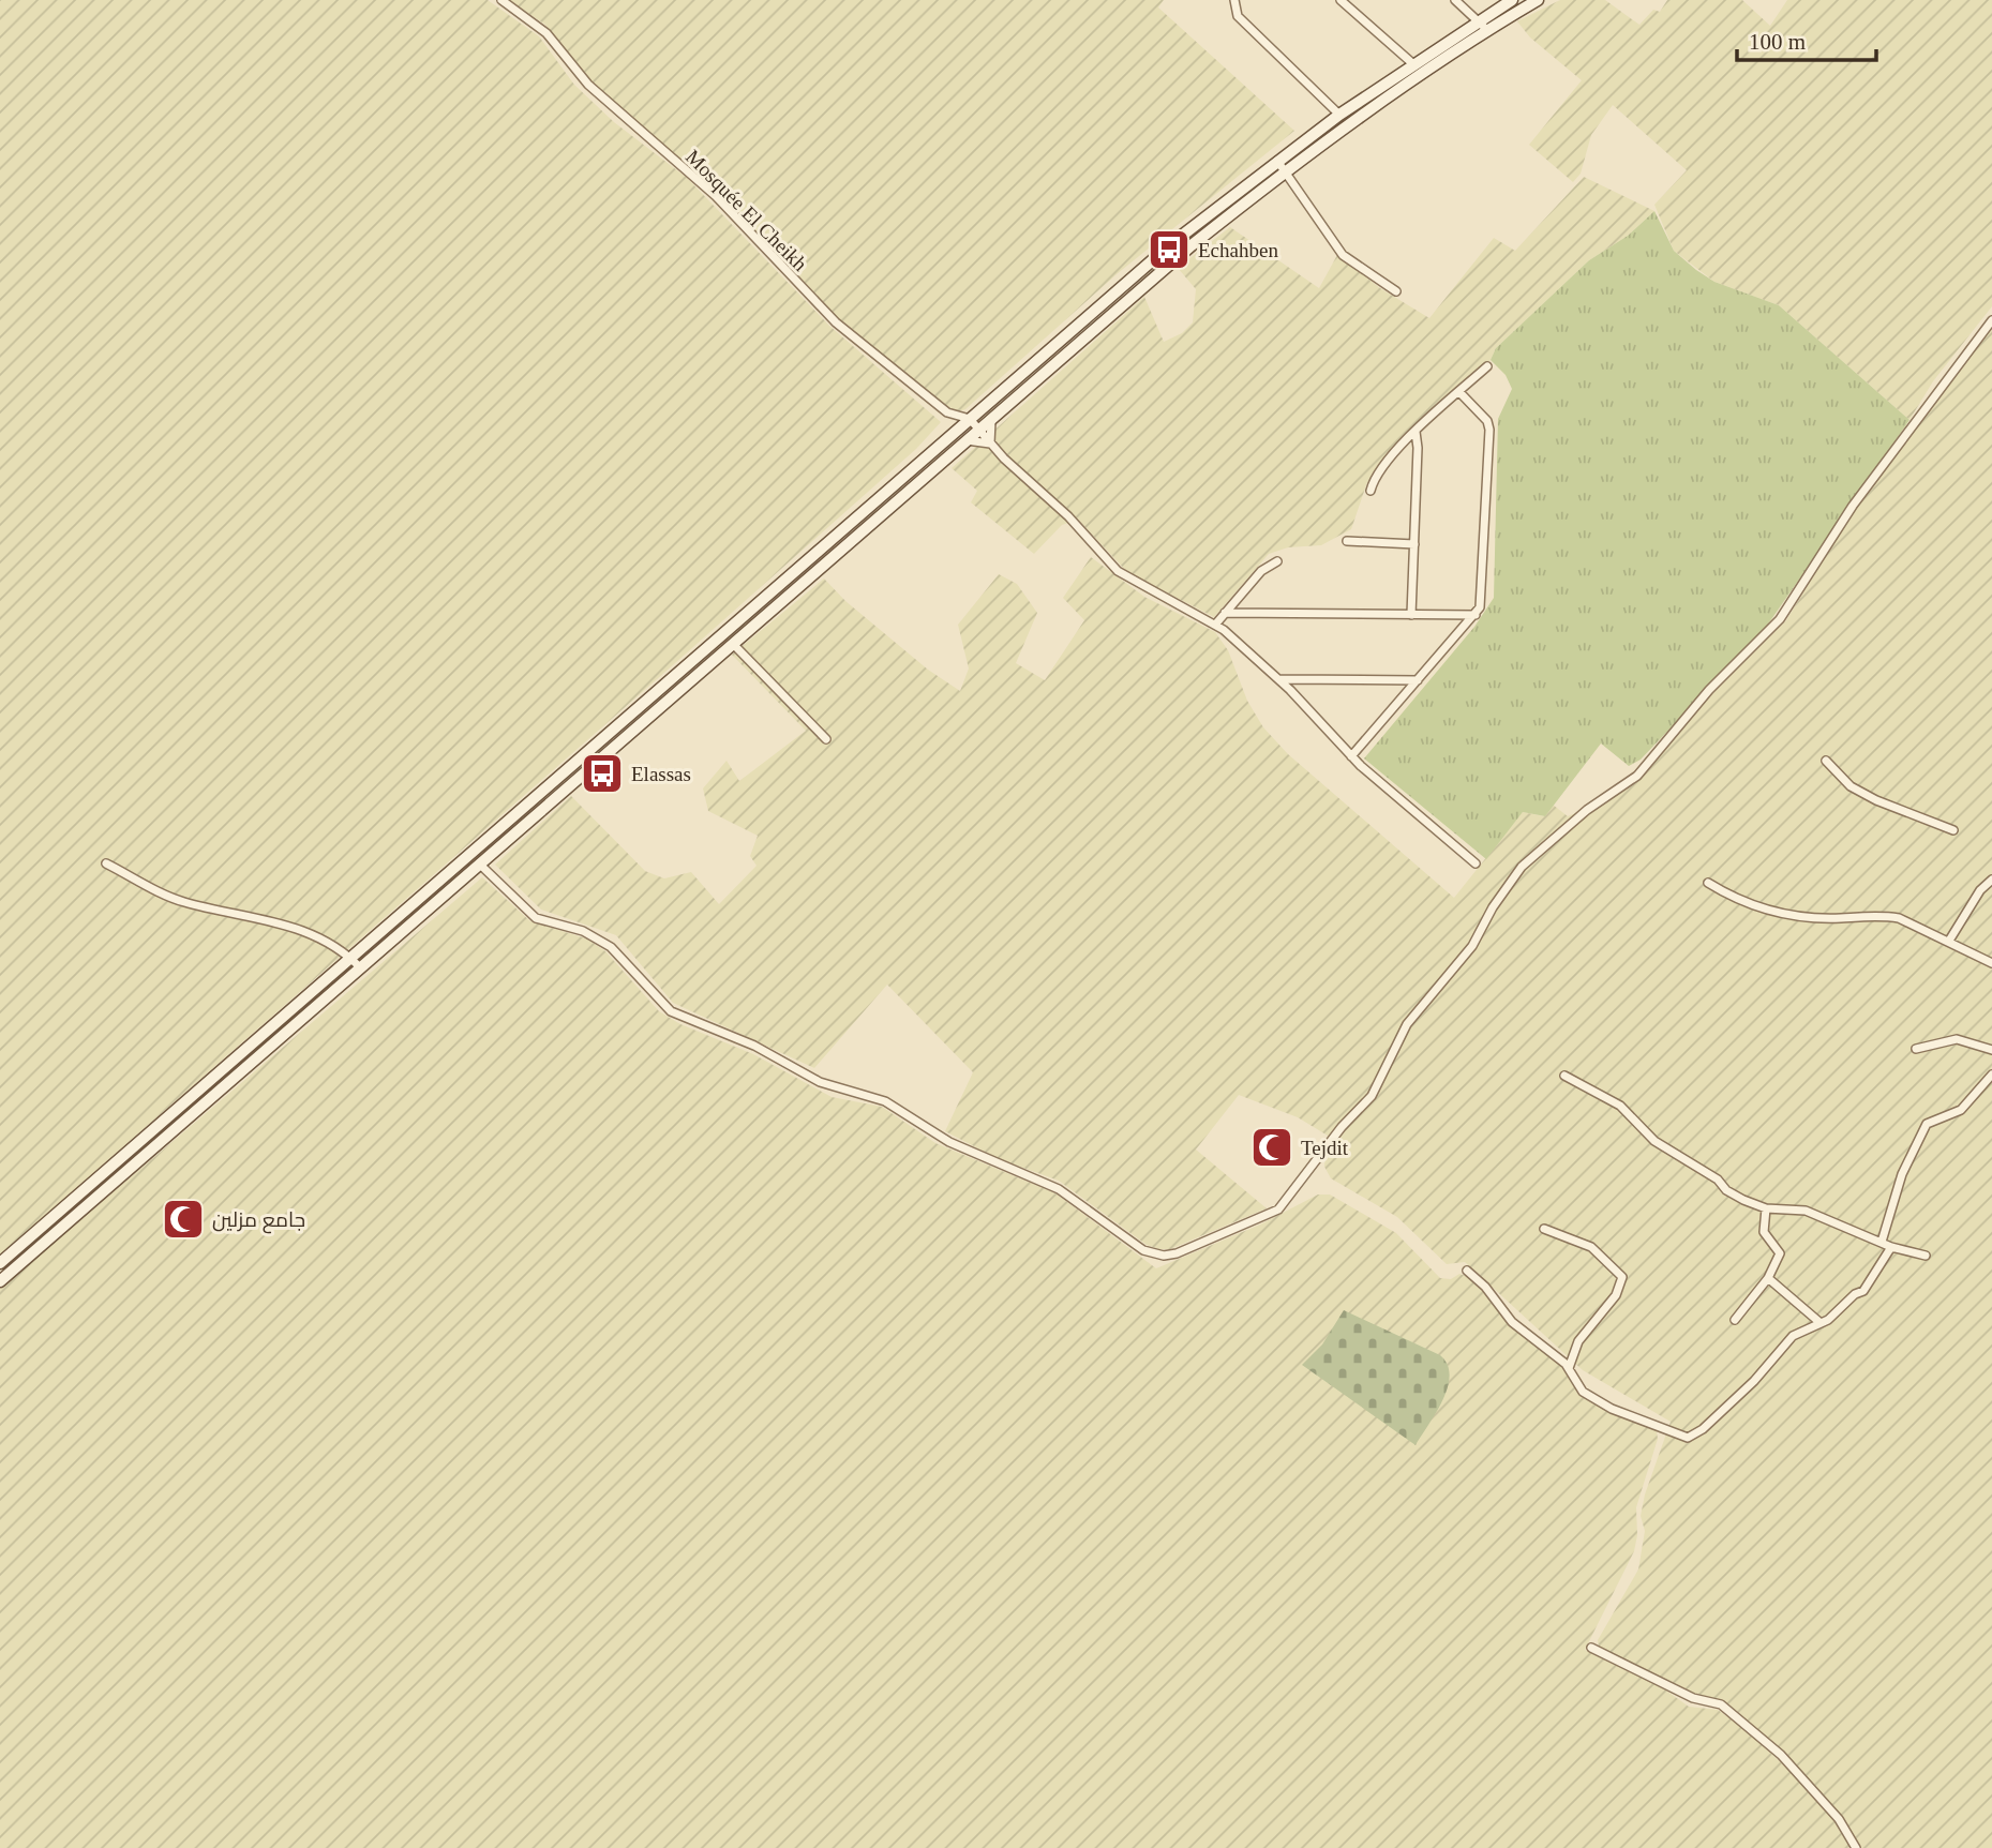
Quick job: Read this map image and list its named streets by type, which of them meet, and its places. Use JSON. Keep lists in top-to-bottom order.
{
  "streets": {
    "street": ["Mosquée El Cheikh"]
  },
  "places": {
    "bus stop": ["Echahben", "Elassas"],
    "mosque": ["Tejdit", "جامع مزلين"]
  },
  "scale_bar": "100 m"
}
